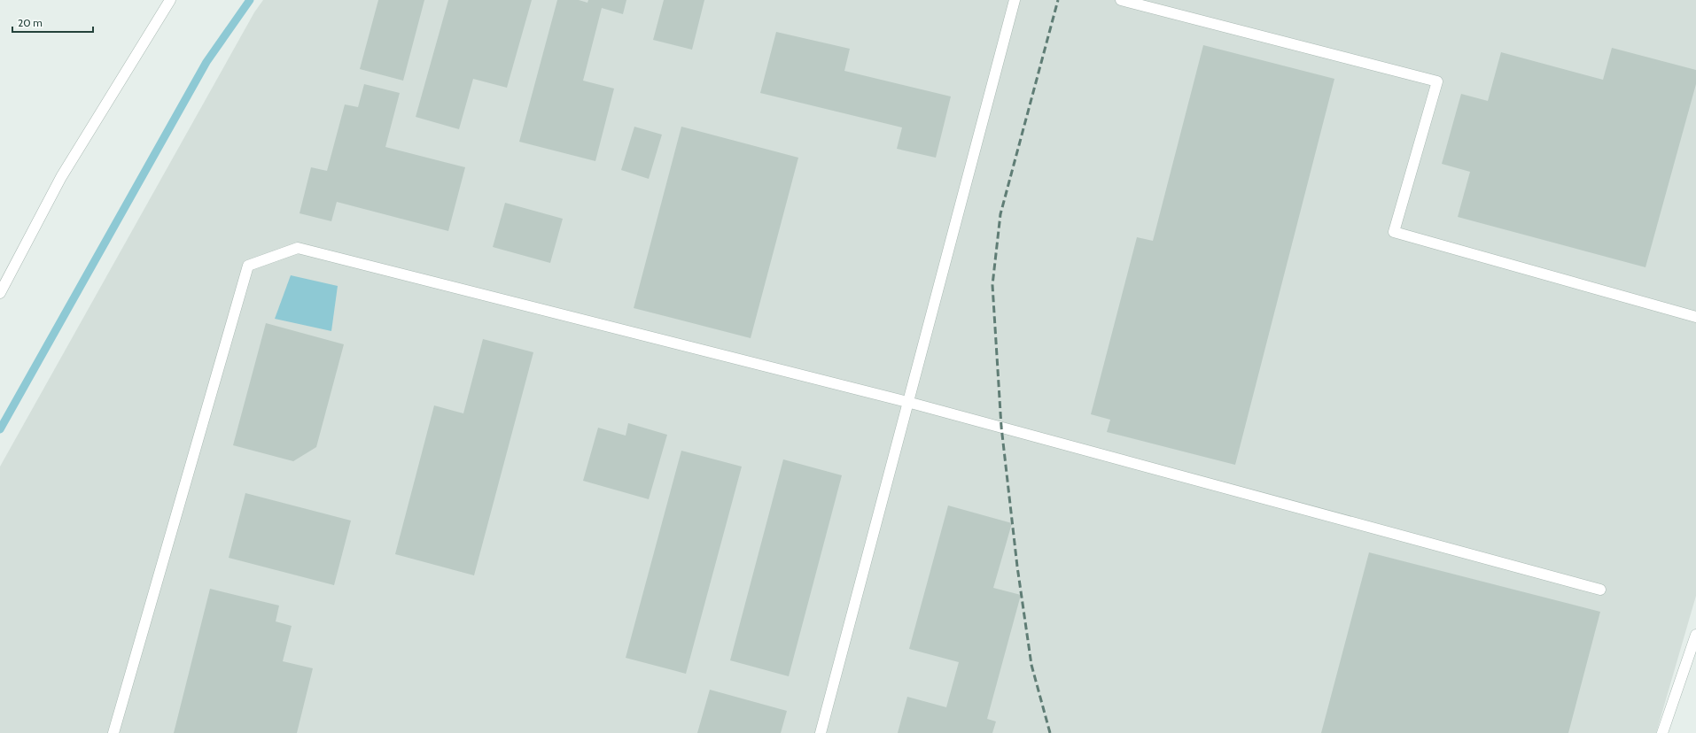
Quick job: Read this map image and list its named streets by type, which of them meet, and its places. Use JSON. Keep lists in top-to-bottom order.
{
  "scale_bar": "20 m"
}
